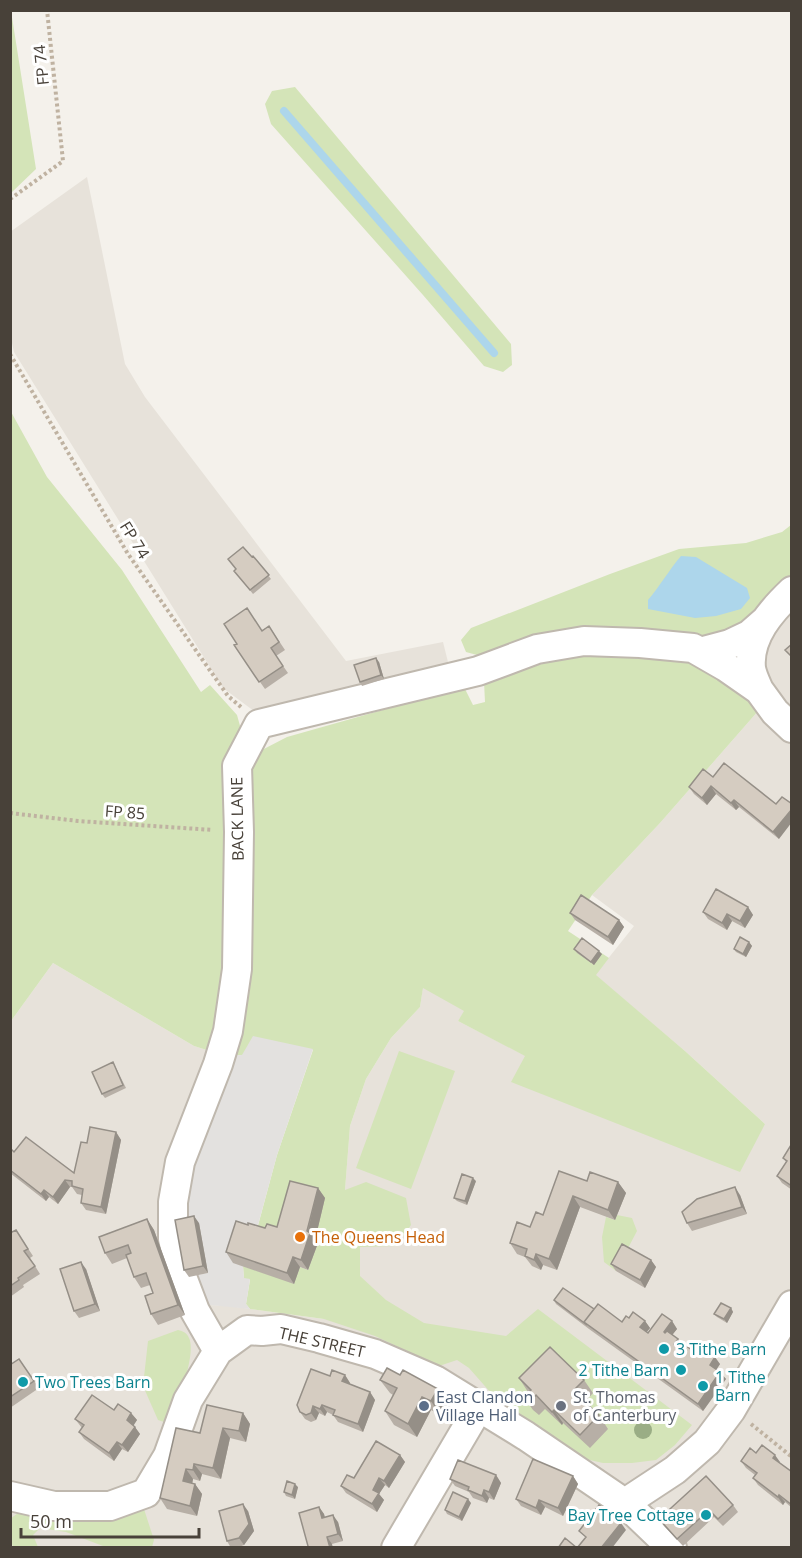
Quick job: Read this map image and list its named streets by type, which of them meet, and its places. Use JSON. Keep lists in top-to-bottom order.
{
  "streets": {
    "street": ["BACK LANE", "THE STREET"],
    "path": ["FP 74", "FP 85"]
  },
  "crossings": [
    ["FP 74", "BACK LANE"],
    ["FP 85", "BACK LANE"],
    ["BACK LANE", "THE STREET"]
  ],
  "places": [
    "The Queens Head",
    "3 Tithe Barn",
    "2 Tithe Barn",
    "Two Trees Barn",
    "1 Tithe Barn",
    "East Clandon Village Hall",
    "St. Thomas of Canterbury",
    "Bay Tree Cottage"
  ],
  "scale_bar": "50 m"
}
